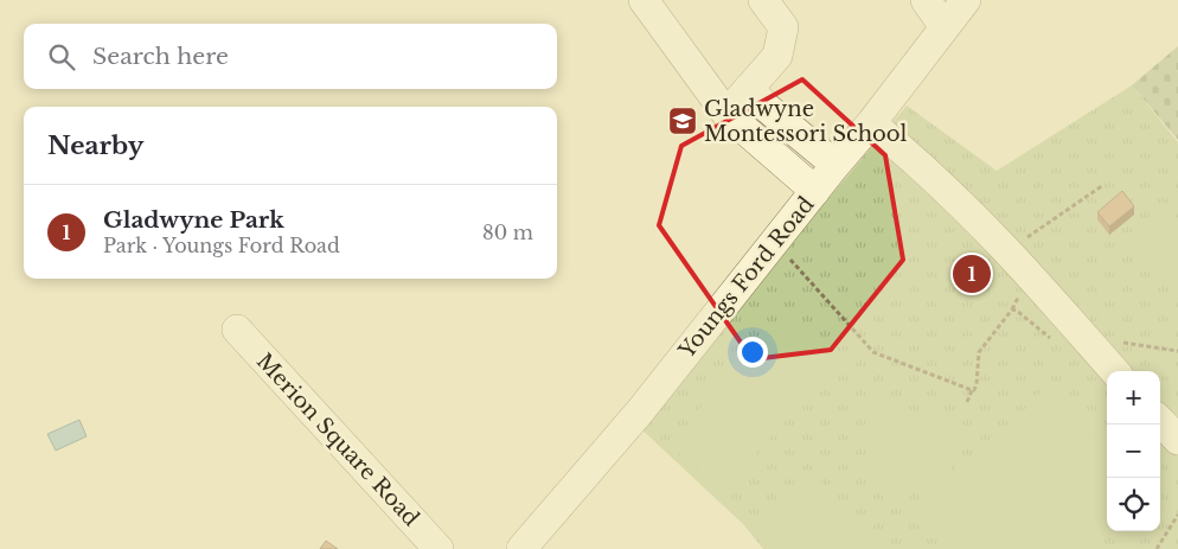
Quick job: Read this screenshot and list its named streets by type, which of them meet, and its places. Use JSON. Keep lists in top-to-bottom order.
{
  "streets": {
    "street": ["Youngs Ford Road", "Merion Square Road"]
  },
  "places": {
    "school or university": ["Gladwyne Montessori School"]
  },
  "page": {
    "search": "Search here",
    "heading": "Nearby",
    "list": [
      {
        "mark": "1",
        "name": "Gladwyne Park",
        "note": "Park · Youngs Ford Road",
        "value": "80 m"
      }
    ],
    "pins": "1",
    "map_buttons": ["+", "−"]
  }
}
